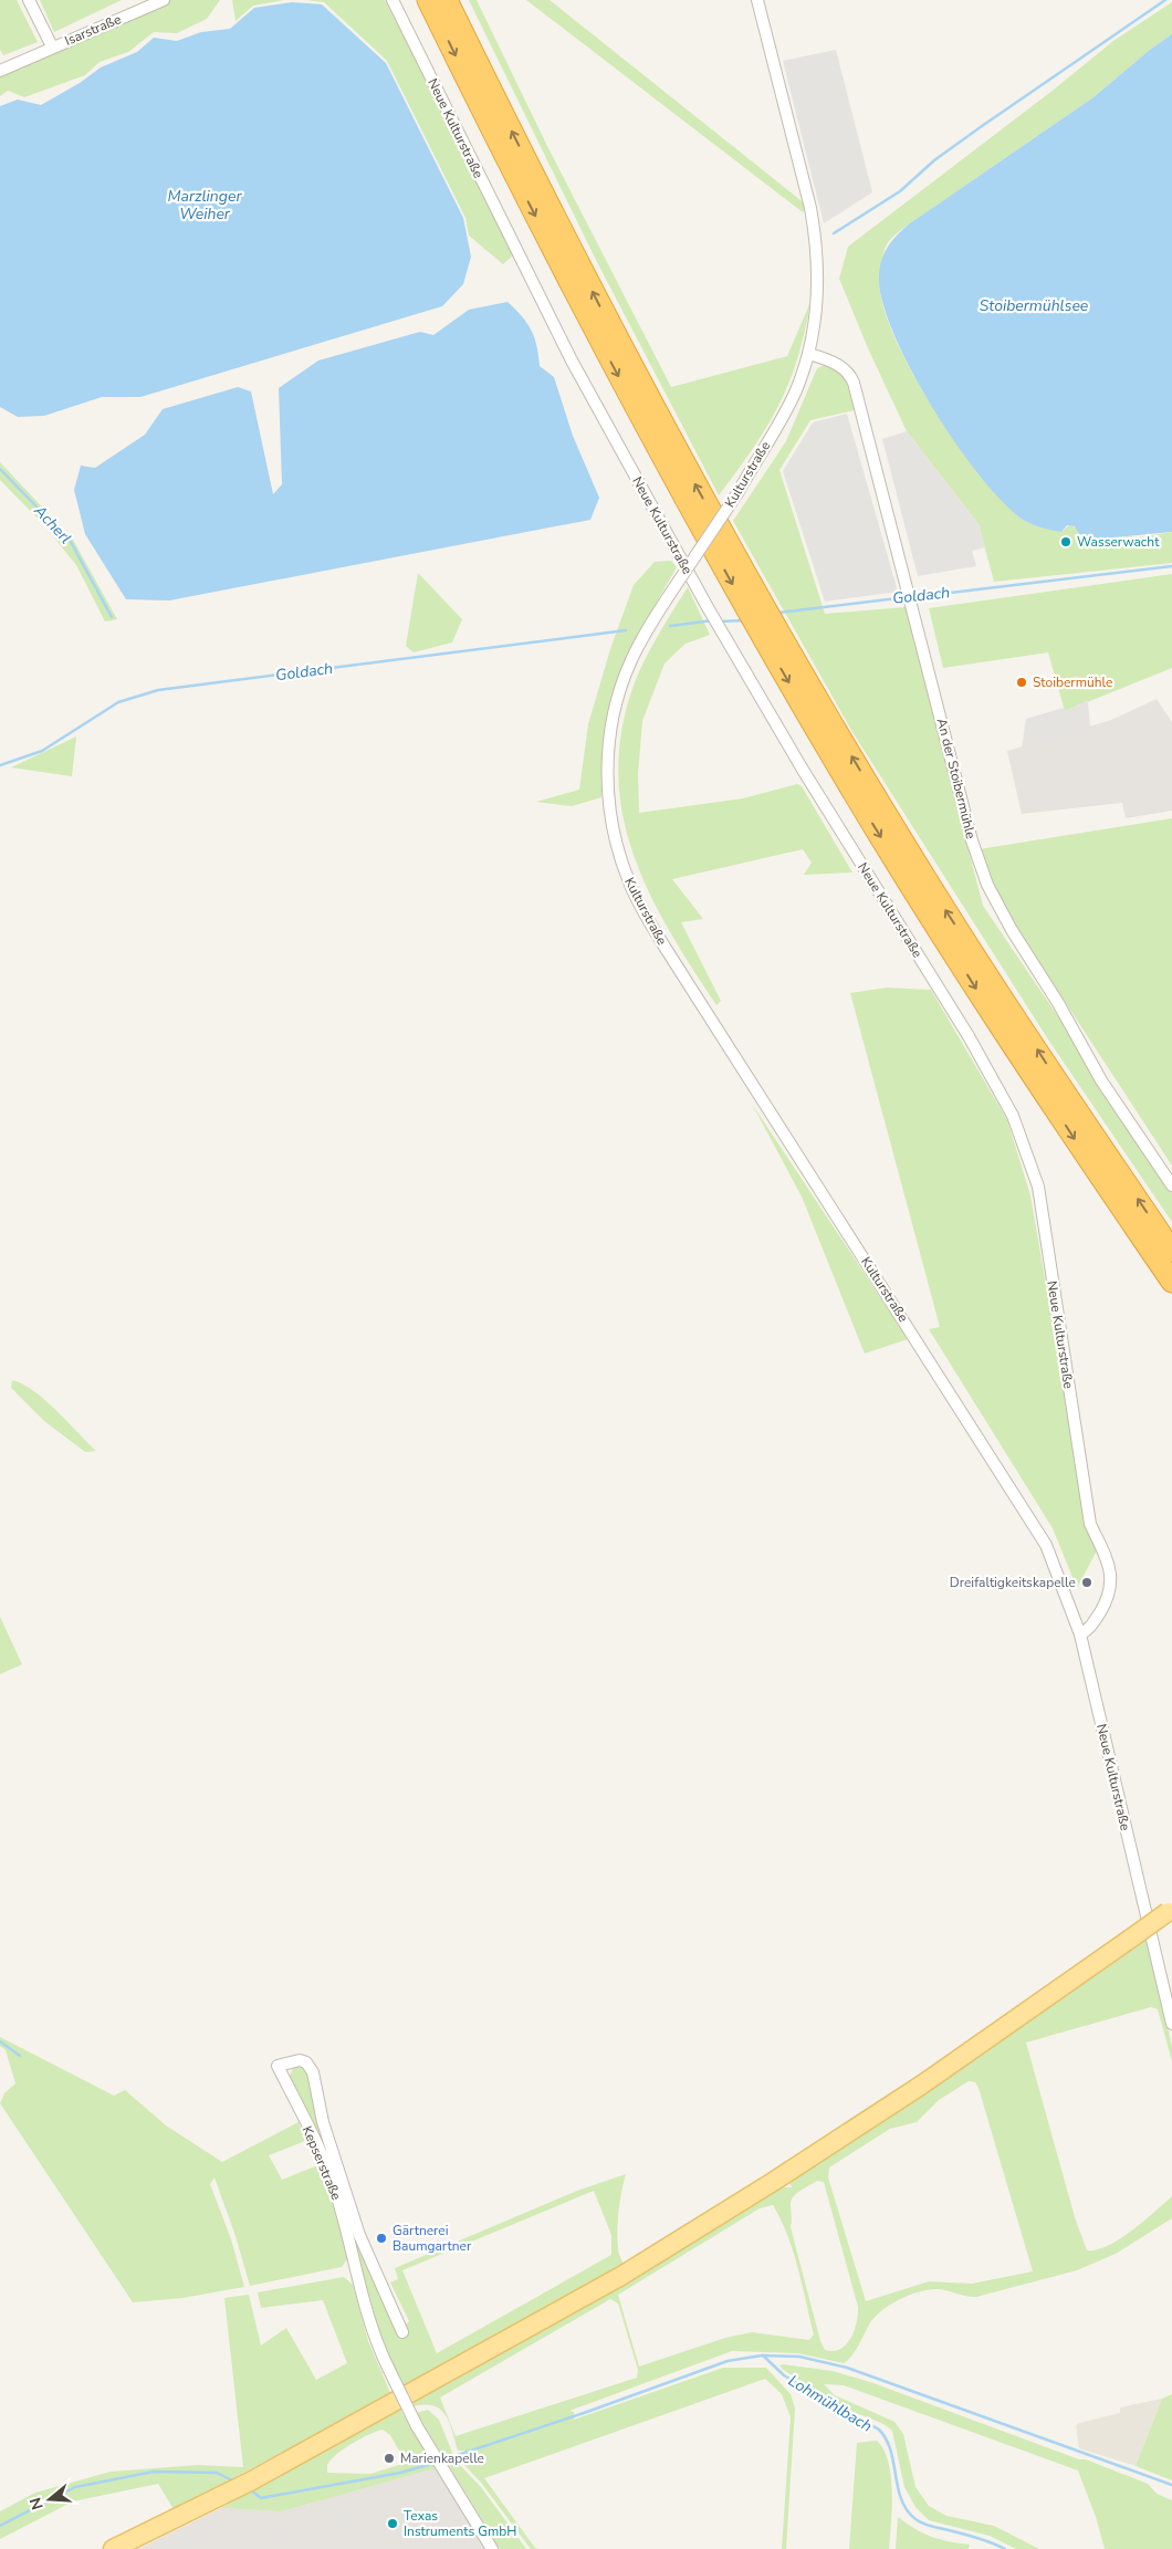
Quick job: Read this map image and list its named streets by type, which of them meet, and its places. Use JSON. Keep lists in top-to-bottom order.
{
  "streets": {
    "street": [
      "Isarstraße",
      "Neue Kulturstraße",
      "Kulturstraße",
      "An der Stoibermühle",
      "Kepserstraße"
    ]
  },
  "crossings": [
    ["Neue Kulturstraße", "Kulturstraße"],
    ["Kulturstraße", "An der Stoibermühle"]
  ],
  "water": [
    "Marzlinger Weiher",
    "Stoibermühlsee",
    "Acherl",
    "Goldach",
    "Lohmühlbach"
  ],
  "places": [
    "Wasserwacht",
    "Stoibermühle",
    "Dreifaltigkeitskapelle",
    "Gärtnerei Baumgartner",
    "Marienkapelle",
    "Texas Instruments GmbH"
  ],
  "north": "left"
}
